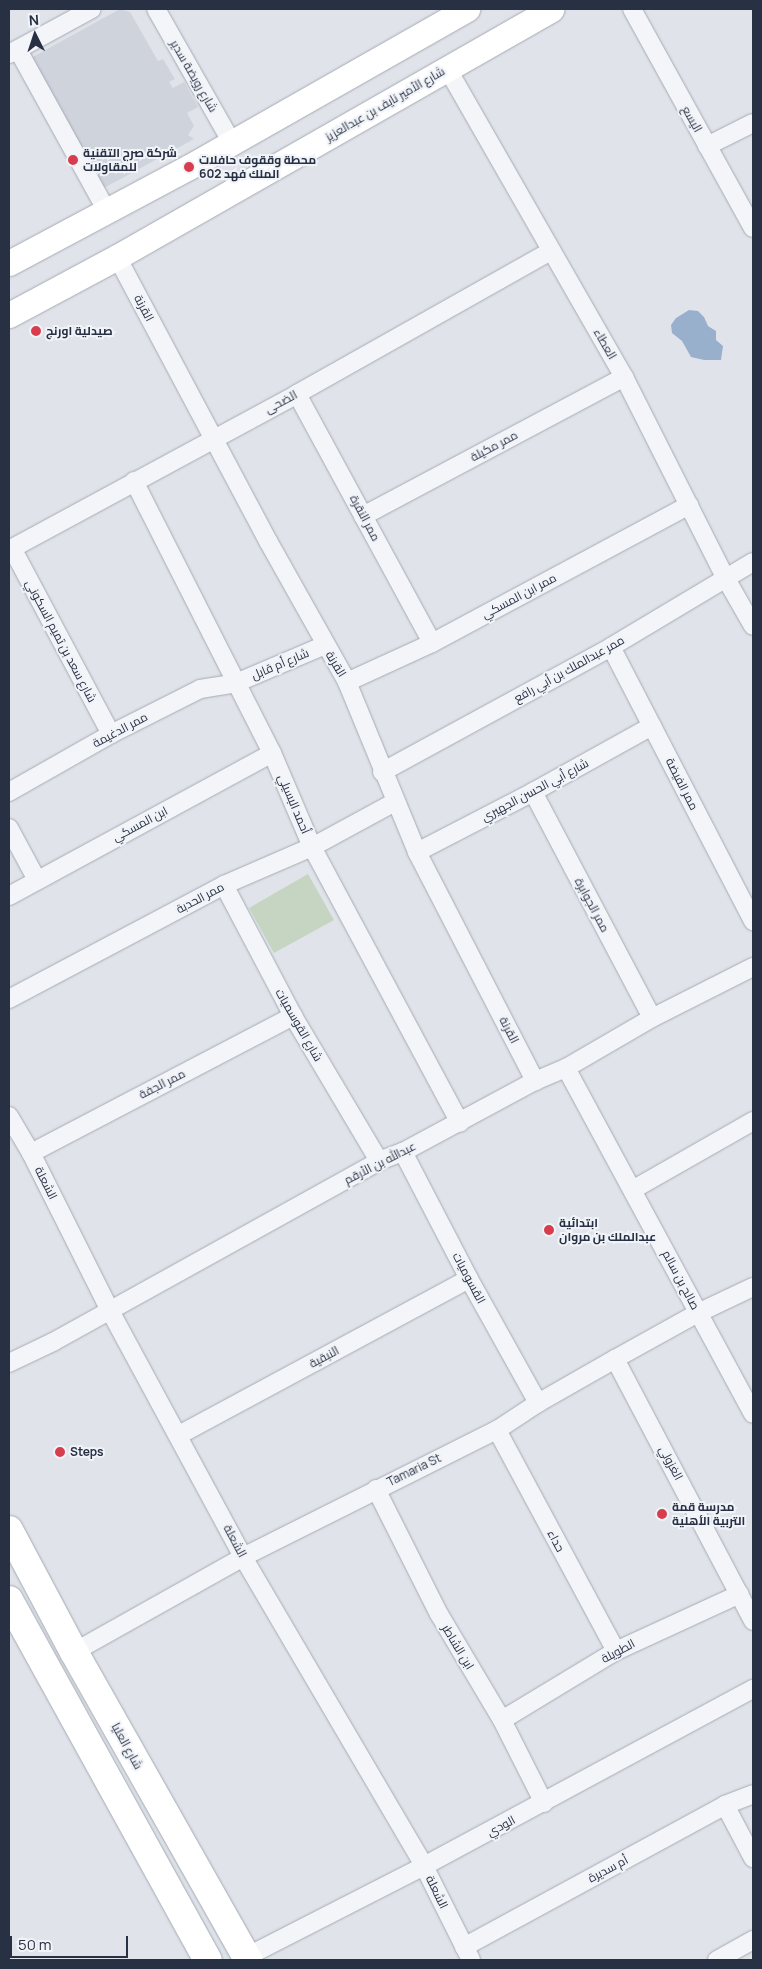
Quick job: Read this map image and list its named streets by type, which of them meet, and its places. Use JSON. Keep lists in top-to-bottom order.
{
  "streets": {
    "main road": ["شارع العليا"],
    "street": [
      "شارع رويضة سدير",
      "شارع الأمير نايف بن عبدالعزيز",
      "اليسع",
      "القرنة",
      "العطاء",
      "الضحى",
      "ممر مكيلة",
      "ممر النقرة",
      "ممر ابن المسكي",
      "شارع سعد بن تميم السكوني",
      "شارع أم قابل",
      "ممر عبدالملك بن أبي رافع",
      "ممر الدغيمة",
      "ممر الفيضة",
      "شارع أبي الحسن الجهيري",
      "أحمد البسيلي",
      "ابن المسكي",
      "ممر الحدبة",
      "ممر الجوابرة",
      "شارع القوسميات",
      "ممر الجفة",
      "عبدالله بن الأرقم",
      "الشعلة",
      "القسوميات",
      "صالح بن سالم",
      "النبقية",
      "الغزولي",
      "Tamaria St",
      "حداء",
      "ابن الشاطر",
      "الطويلة",
      "الودي",
      "أم سديرة"
    ]
  },
  "crossings": [
    ["شارع الأمير نايف بن عبدالعزيز", "القرنة"],
    ["شارع الأمير نايف بن عبدالعزيز", "العطاء"],
    ["القرنة", "الضحى"],
    ["القرنة", "ممر ابن المسكي"],
    ["القرنة", "شارع أم قابل"],
    ["القرنة", "ممر عبدالملك بن أبي رافع"],
    ["القرنة", "شارع أبي الحسن الجهيري"],
    ["القرنة", "ممر الحدبة"],
    ["القرنة", "عبدالله بن الأرقم"],
    ["العطاء", "الضحى"],
    ["العطاء", "ممر مكيلة"],
    ["العطاء", "ممر ابن المسكي"],
    ["العطاء", "ممر عبدالملك بن أبي رافع"],
    ["الضحى", "ممر النقرة"],
    ["الضحى", "شارع سعد بن تميم السكوني"],
    ["الضحى", "أحمد البسيلي"],
    ["ممر مكيلة", "ممر النقرة"],
    ["ممر النقرة", "ممر ابن المسكي"],
    ["شارع سعد بن تميم السكوني", "ممر الدغيمة"],
    ["شارع أم قابل", "ممر الدغيمة"],
    ["شارع أم قابل", "أحمد البسيلي"],
    ["ممر عبدالملك بن أبي رافع", "ممر الفيضة"],
    ["ممر الدغيمة", "أحمد البسيلي"],
    ["ممر الفيضة", "شارع أبي الحسن الجهيري"],
    ["شارع أبي الحسن الجهيري", "ممر الجوابرة"],
    ["أحمد البسيلي", "ابن المسكي"],
    ["أحمد البسيلي", "ممر الحدبة"],
    ["أحمد البسيلي", "عبدالله بن الأرقم"],
    ["ممر الحدبة", "شارع القوسميات"],
    ["ممر الجوابرة", "عبدالله بن الأرقم"],
    ["شارع القوسميات", "ممر الجفة"],
    ["شارع القوسميات", "عبدالله بن الأرقم"],
    ["ممر الجفة", "الشعلة"],
    ["عبدالله بن الأرقم", "الشعلة"],
    ["عبدالله بن الأرقم", "القسوميات"],
    ["عبدالله بن الأرقم", "صالح بن سالم"],
    ["الشعلة", "النبقية"],
    ["الشعلة", "Tamaria St"],
    ["الشعلة", "الودي"],
    ["الشعلة", "أم سديرة"],
    ["القسوميات", "النبقية"],
    ["القسوميات", "Tamaria St"],
    ["صالح بن سالم", "Tamaria St"],
    ["الغزولي", "Tamaria St"],
    ["الغزولي", "الطويلة"],
    ["Tamaria St", "حداء"],
    ["Tamaria St", "ابن الشاطر"],
    ["Tamaria St", "شارع العليا"],
    ["حداء", "الطويلة"],
    ["ابن الشاطر", "الطويلة"],
    ["ابن الشاطر", "الودي"],
    ["شارع العليا", "الودي"]
  ],
  "places": [
    "شركة صرح التقنية للمقاولات",
    "محطة وققوف حافلات الملك فهد 602",
    "صيدلية اورنج",
    "ابتدائية عبدالملك بن مروان",
    "Steps",
    "مدرسة قمة التربية الأهلية"
  ],
  "scale_bar": "50 m",
  "north": "top"
}
